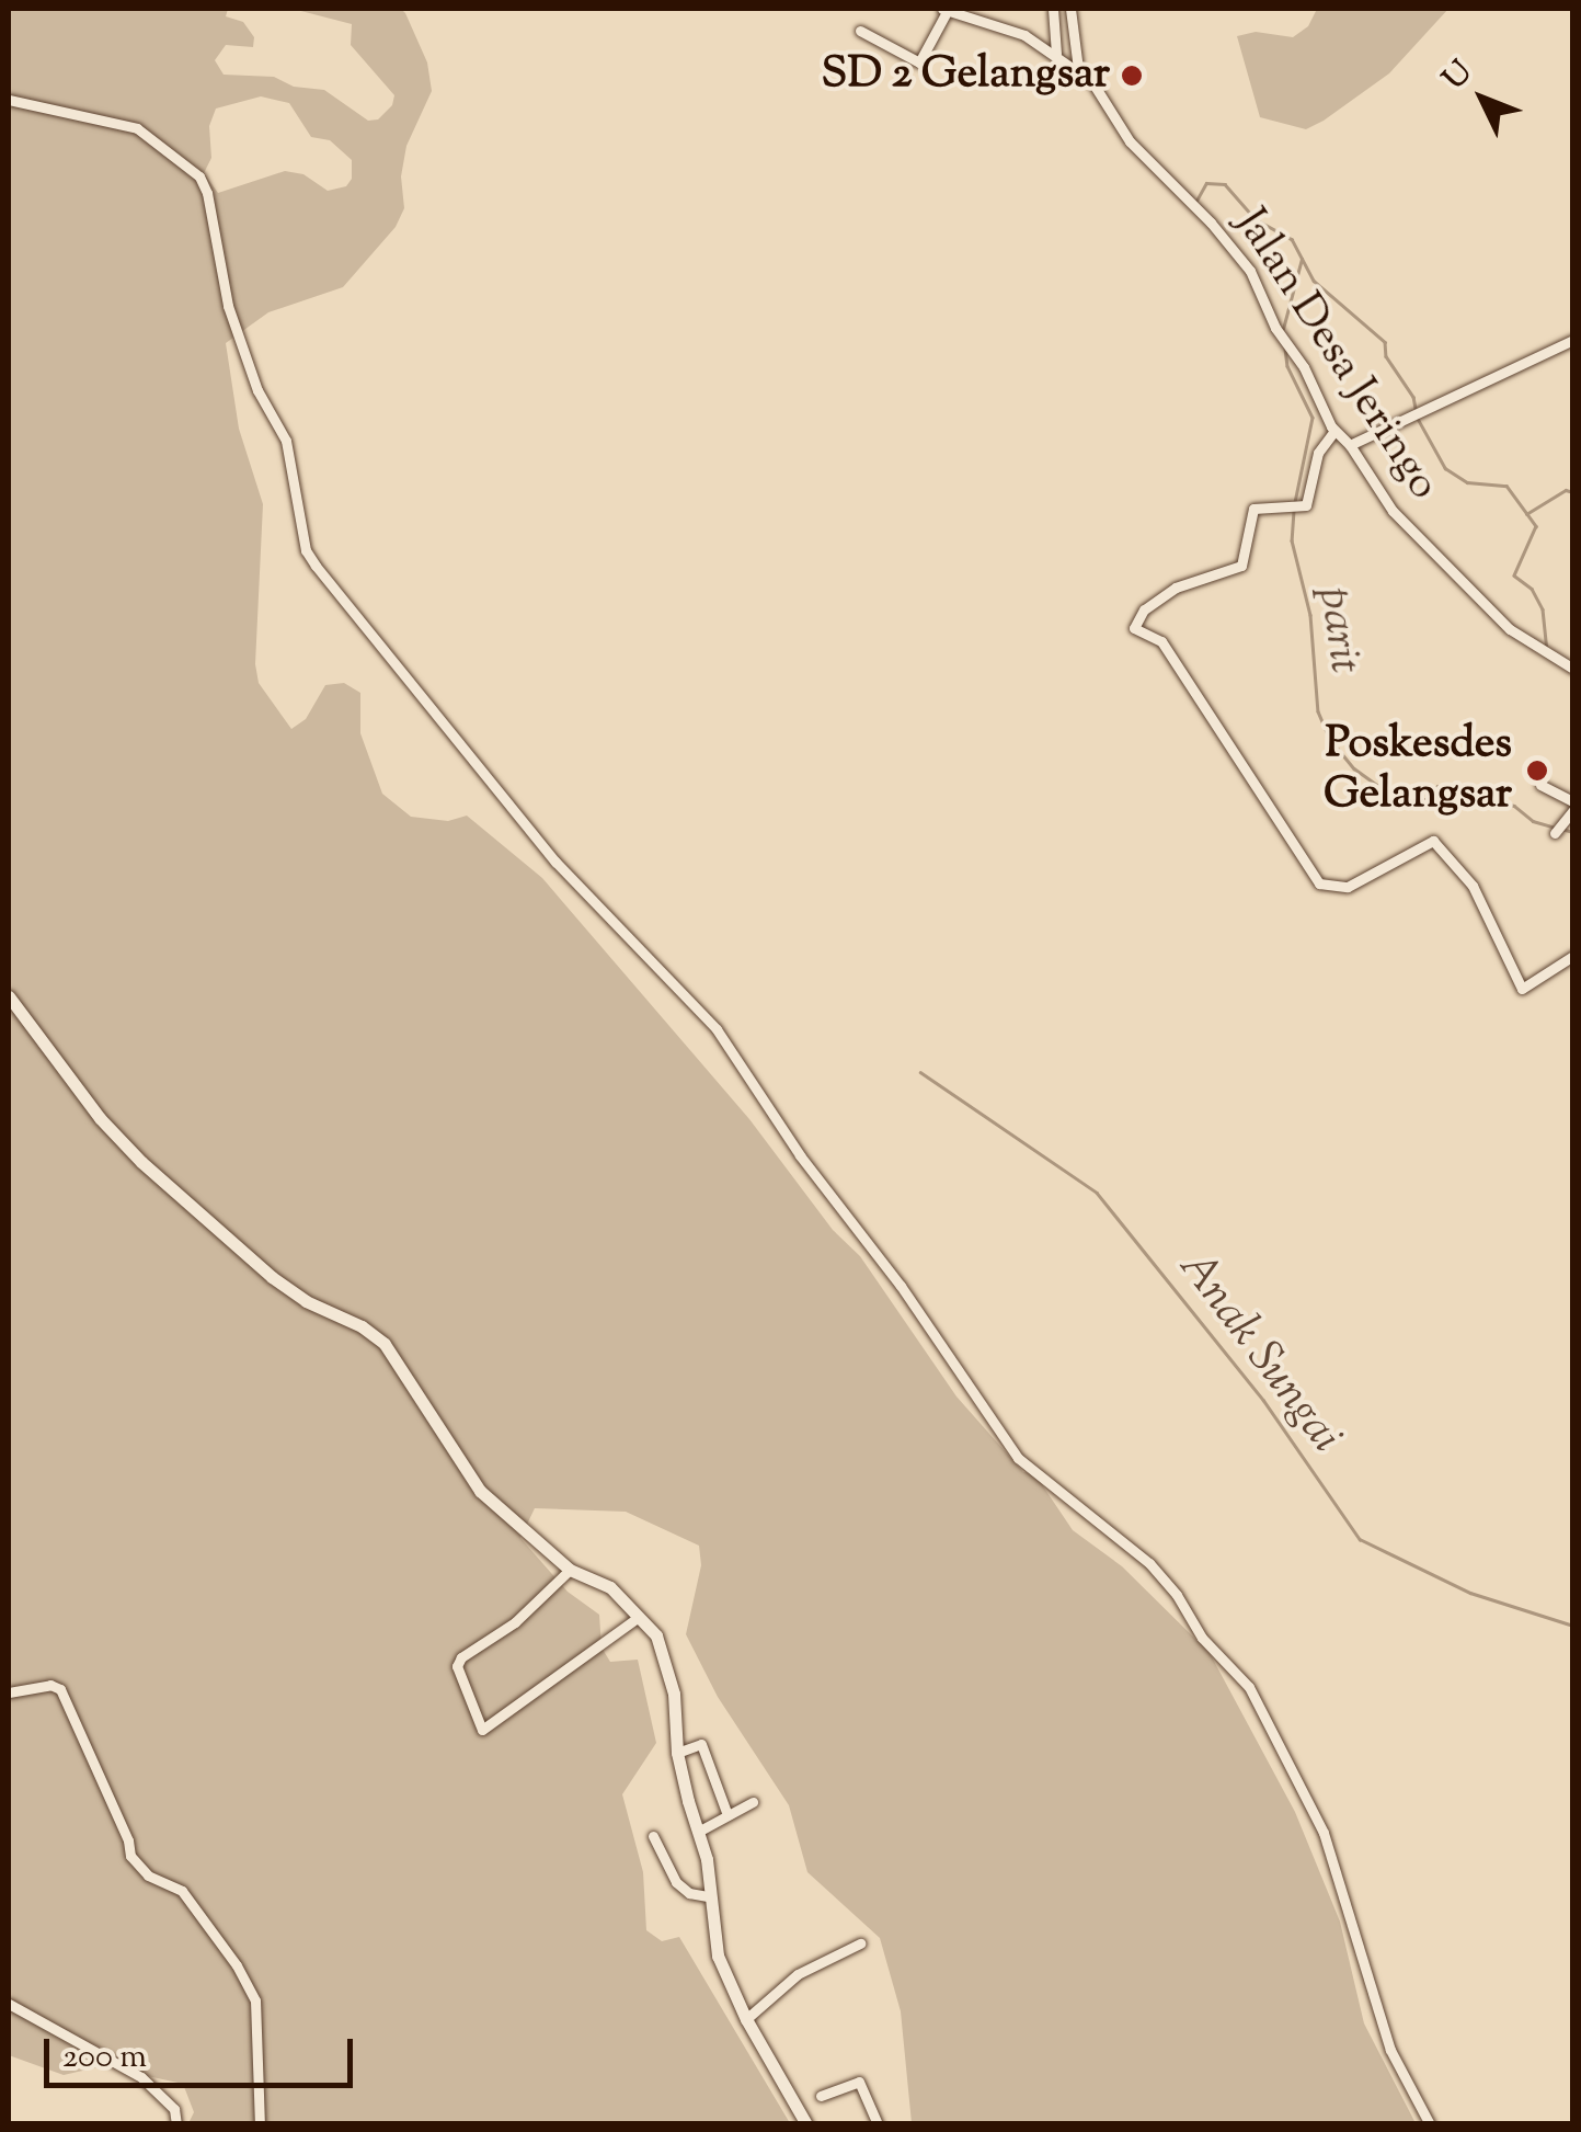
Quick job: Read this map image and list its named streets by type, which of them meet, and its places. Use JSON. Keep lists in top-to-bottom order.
{
  "streets": {
    "street": ["Jalan Desa Jeringo"]
  },
  "water": ["parit", "Anak Sungai"],
  "places": ["SD 2 Gelangsar", "Poskesdes Gelangsar"],
  "scale_bar": "200 m",
  "north": "top left"
}
